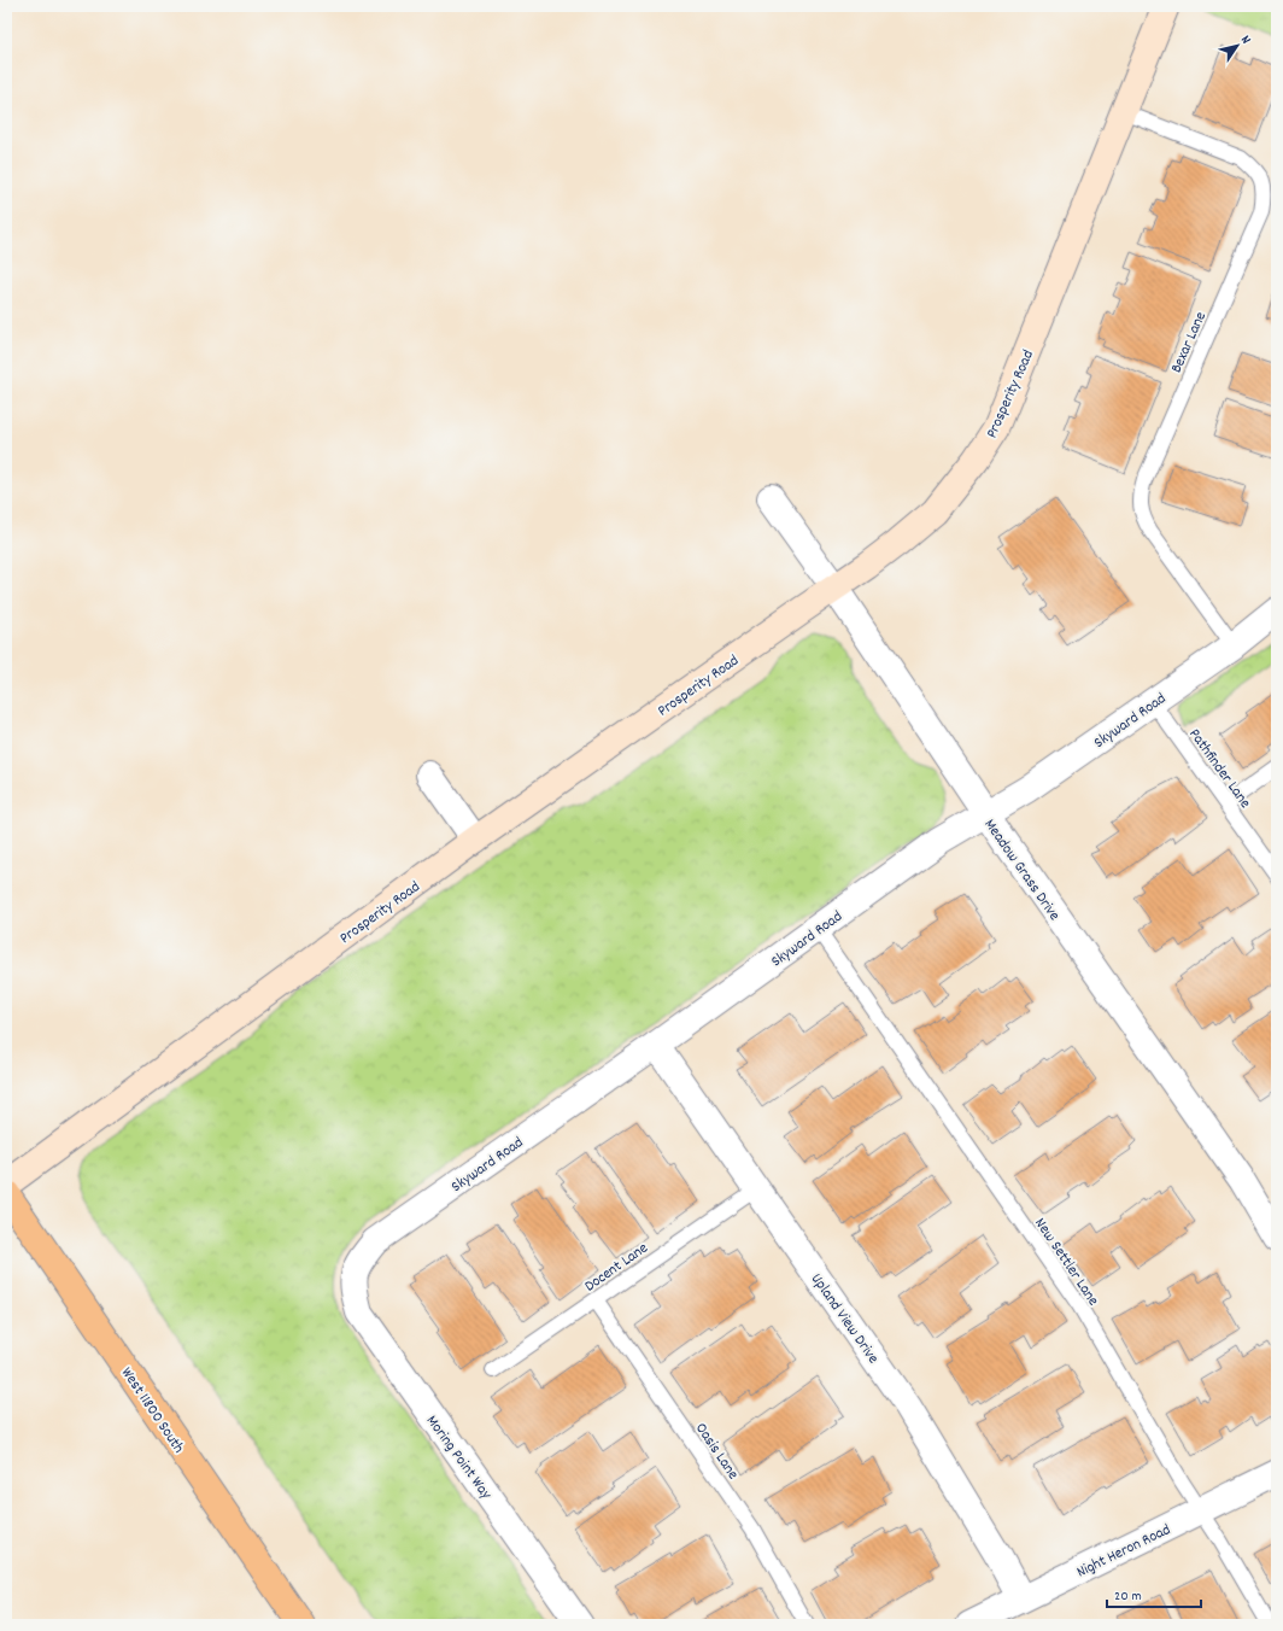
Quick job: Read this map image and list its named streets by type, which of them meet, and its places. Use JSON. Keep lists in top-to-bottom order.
{
  "streets": {
    "main road": ["West 11800 South"],
    "street": [
      "Prosperity Road",
      "Skyward Road",
      "Meadow Grass Drive",
      "Upland View Drive",
      "Moring Point Way",
      "Night Heron Road"
    ],
    "lane": [
      "Bexar Lane",
      "Pathfinder Lane",
      "New Settler Lane",
      "Docent Lane",
      "Oasis Lane"
    ]
  },
  "crossings": [
    ["Bexar Lane", "Prosperity Road"],
    ["Bexar Lane", "Skyward Road"],
    ["Prosperity Road", "Meadow Grass Drive"],
    ["Skyward Road", "Pathfinder Lane"],
    ["Skyward Road", "Meadow Grass Drive"],
    ["Skyward Road", "New Settler Lane"],
    ["Skyward Road", "Upland View Drive"],
    ["Skyward Road", "Moring Point Way"],
    ["New Settler Lane", "Night Heron Road"],
    ["Docent Lane", "Upland View Drive"],
    ["Docent Lane", "Oasis Lane"],
    ["Upland View Drive", "Night Heron Road"]
  ],
  "scale_bar": "20 m",
  "north": "top right"
}
